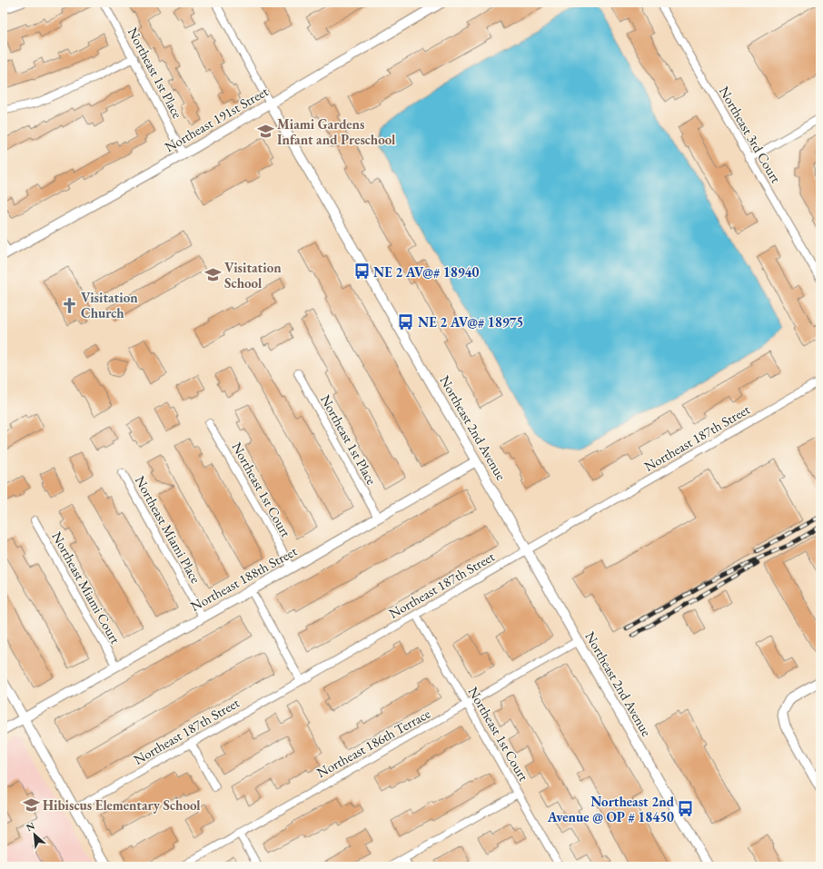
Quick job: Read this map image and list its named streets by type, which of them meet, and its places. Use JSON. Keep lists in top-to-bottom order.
{
  "streets": {
    "street": [
      "Northeast 1st Place",
      "Northeast 191st Street",
      "Northeast 3rd Court",
      "Northeast 2nd Avenue",
      "Northeast 187th Street",
      "Northeast 1st Court",
      "Northeast Miami Place",
      "Northeast 188th Street",
      "Northeast Miami Court",
      "Northeast 186th Terrace"
    ]
  },
  "crossings": [
    ["Northeast 1st Place", "Northeast 191st Street"],
    ["Northeast 1st Place", "Northeast 188th Street"],
    ["Northeast 191st Street", "Northeast 2nd Avenue"],
    ["Northeast 2nd Avenue", "Northeast 187th Street"],
    ["Northeast 2nd Avenue", "Northeast 188th Street"],
    ["Northeast 2nd Avenue", "Northeast 186th Terrace"],
    ["Northeast 187th Street", "Northeast 1st Court"],
    ["Northeast 1st Court", "Northeast 188th Street"],
    ["Northeast 1st Court", "Northeast 186th Terrace"],
    ["Northeast Miami Place", "Northeast 188th Street"],
    ["Northeast 188th Street", "Northeast Miami Court"]
  ],
  "places": {
    "school or university": ["Miami Gardens Infant and Preschool", "Visitation School", "Hibiscus Elementary School"],
    "bus stop": ["NE 2 AV@# 18940", "NE 2 AV@# 18975", "Northeast 2nd Avenue @ OP # 18450"],
    "church": ["Visitation Church"]
  },
  "north": "top left"
}
